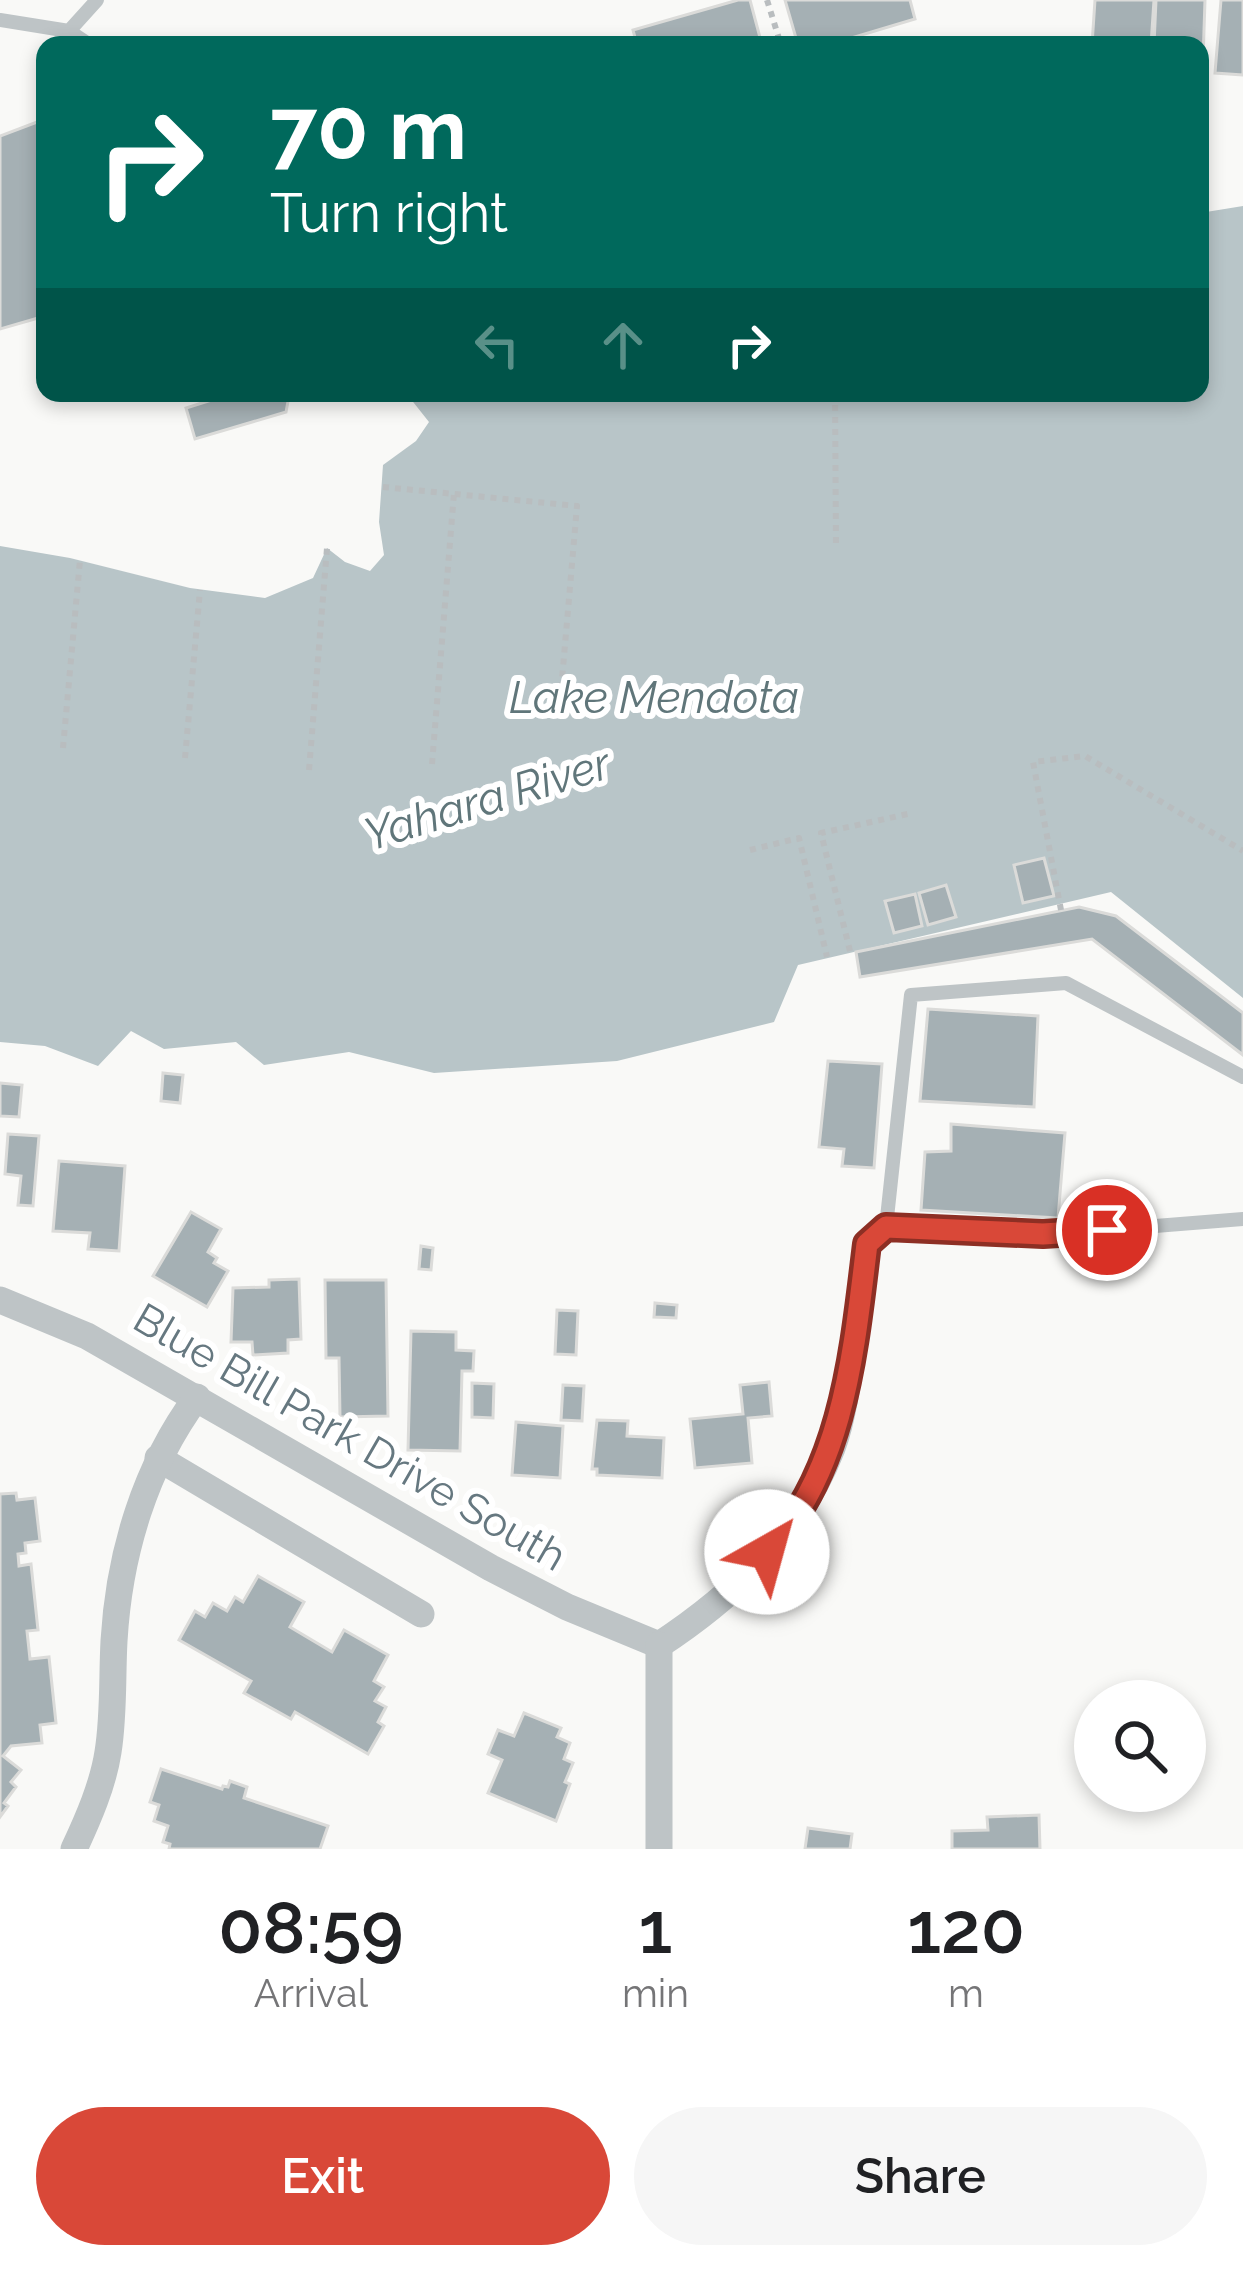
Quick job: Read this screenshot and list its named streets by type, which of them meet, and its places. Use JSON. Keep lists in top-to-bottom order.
{
  "streets": {
    "street": ["Blue Bill Park Drive South"]
  },
  "water": ["Lake Mendota", "Yahara River"],
  "page": {
    "turn": ["70 m", "Turn right"],
    "eta": [
      "08:59",
      "Arrival",
      "1",
      "min",
      "120",
      "m"
    ],
    "buttons": ["Exit", "Share"]
  }
}
